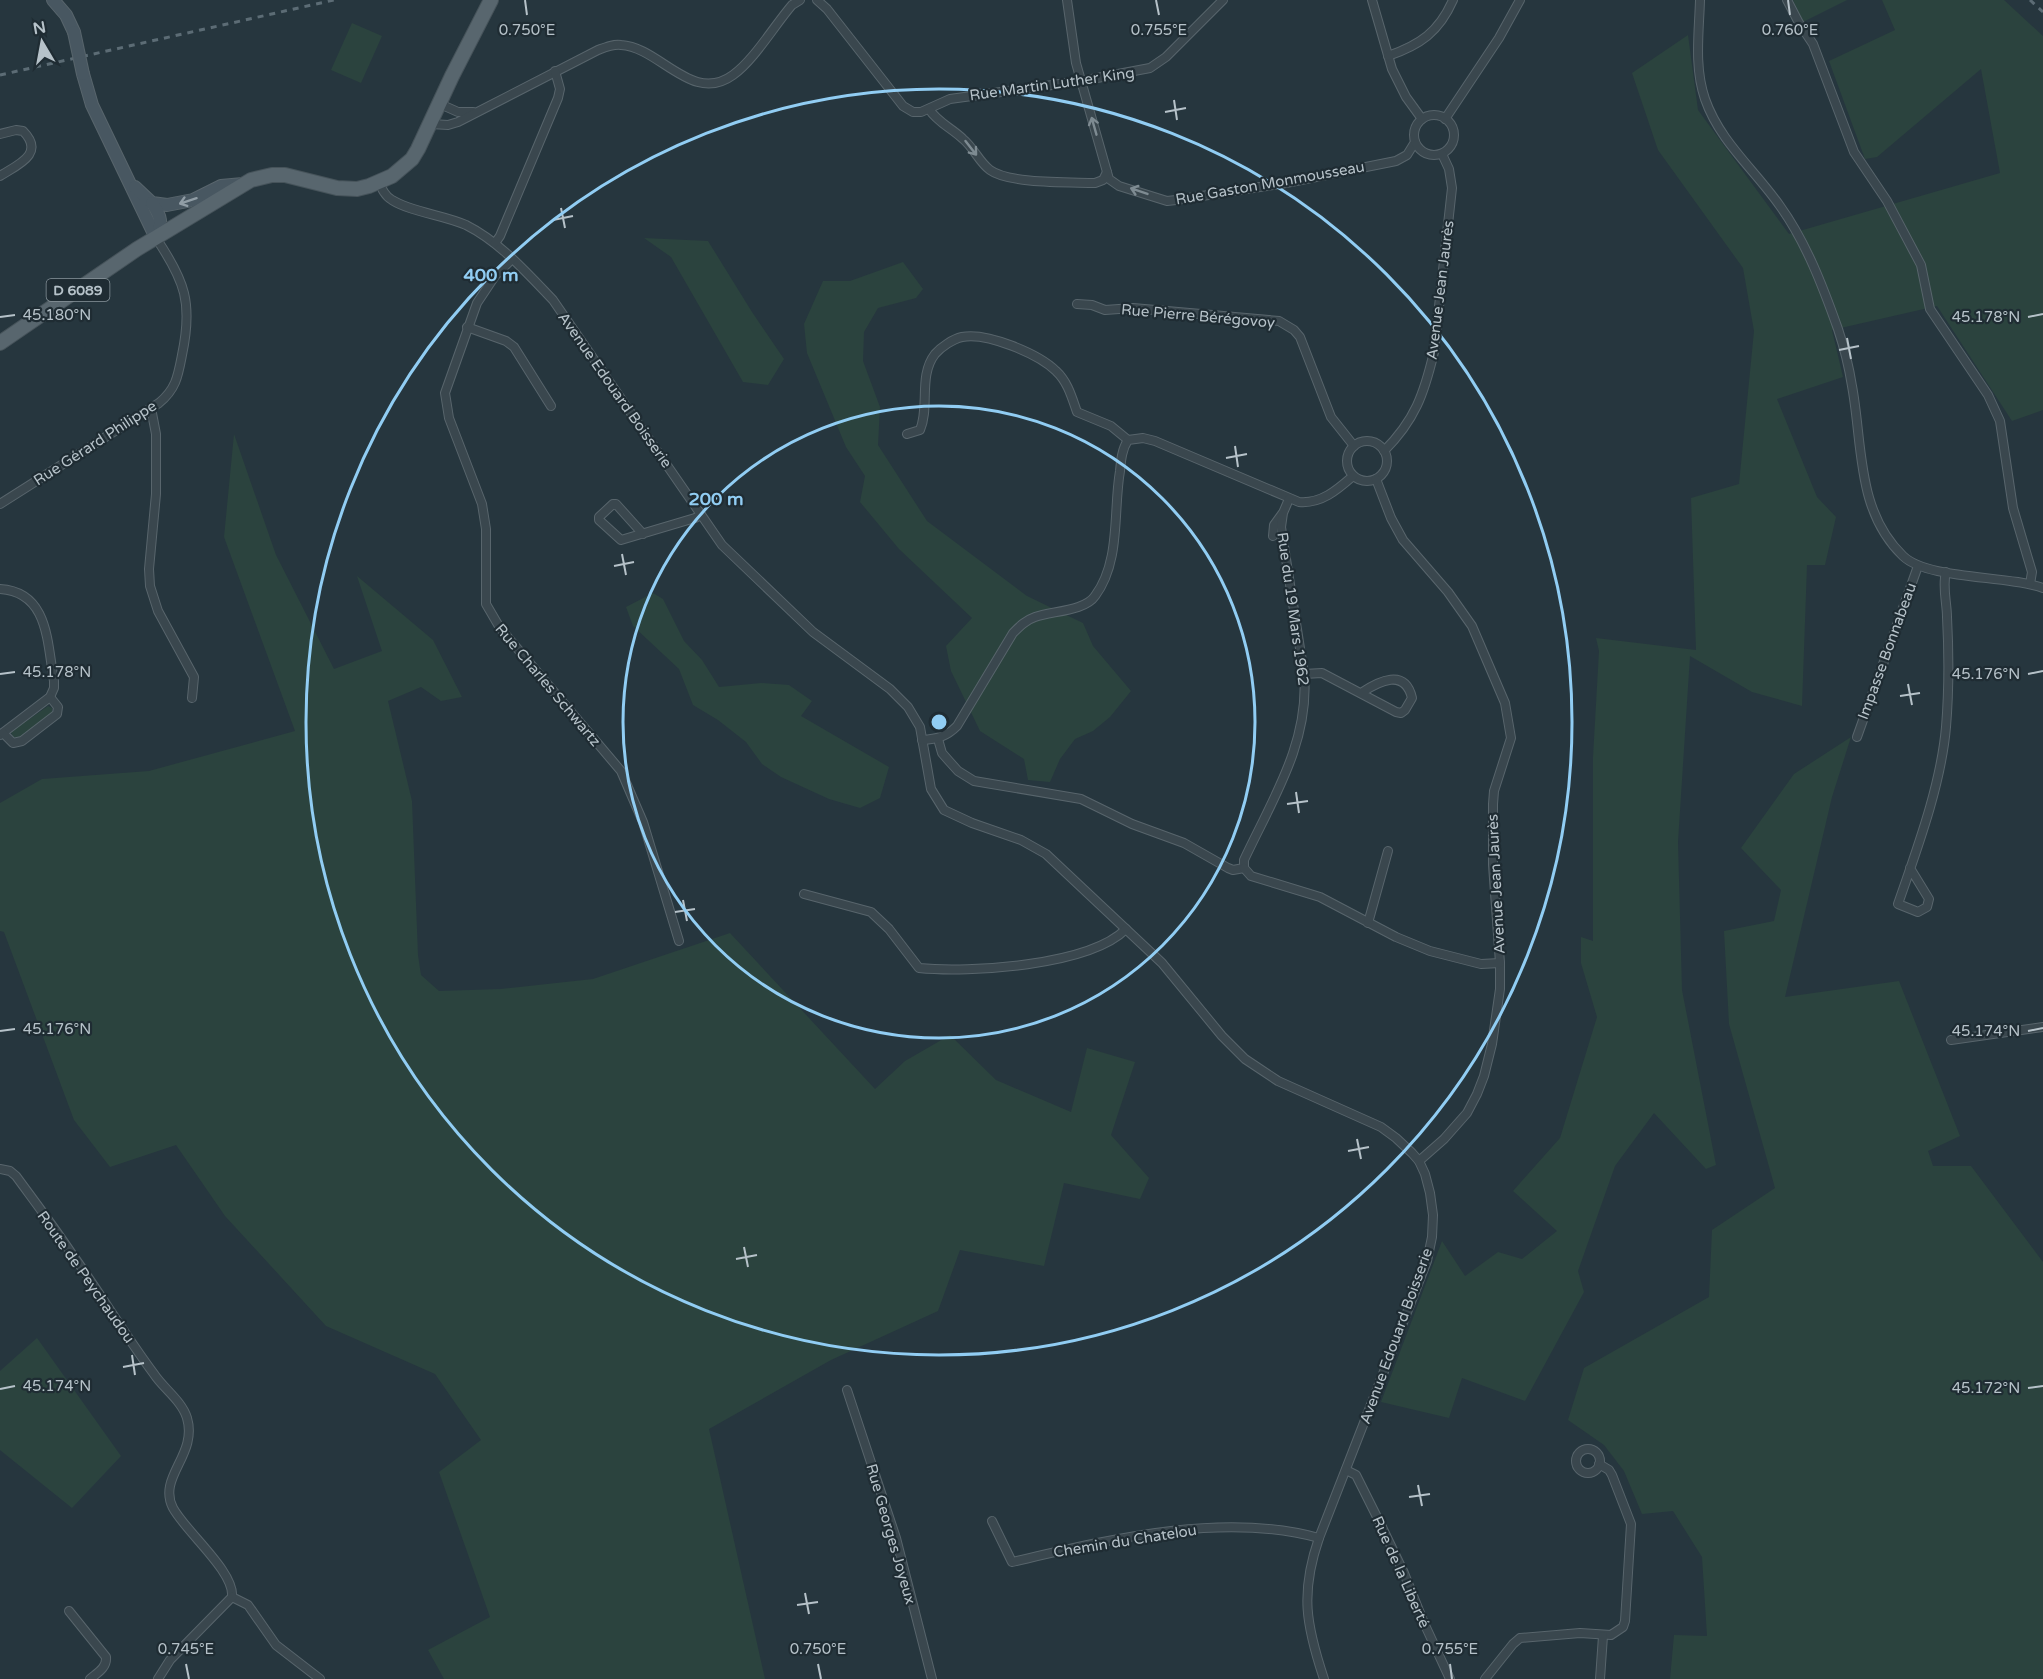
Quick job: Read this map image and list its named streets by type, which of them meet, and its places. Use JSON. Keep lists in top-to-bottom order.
{
  "streets": {
    "main road": ["D 6089"],
    "street": [
      "Rue Martin Luther King",
      "Rue Gaston Monmousseau",
      "Avenue Jean Jaurès",
      "Rue Pierre Bérégovoy",
      "Avenue Edouard Boisserie",
      "Rue Gérard Philippe",
      "Rue du 19 Mars 1962",
      "Impasse Bonnabeau",
      "Rue Charles Schwartz",
      "Route de Peychaudou",
      "Rue Georges Joyeux",
      "Chemin du Chatelou",
      "Rue de la Liberté"
    ]
  },
  "crossings": [
    ["Rue Gaston Monmousseau", "Avenue Jean Jaurès"],
    ["D 6089", "Avenue Edouard Boisserie"],
    ["D 6089", "Rue Gérard Philippe"],
    ["Avenue Jean Jaurès", "Rue Pierre Bérégovoy"],
    ["Avenue Jean Jaurès", "Avenue Edouard Boisserie"],
    ["Avenue Edouard Boisserie", "Rue Charles Schwartz"],
    ["Avenue Edouard Boisserie", "Chemin du Chatelou"],
    ["Avenue Edouard Boisserie", "Rue de la Liberté"]
  ],
  "one_way": ["Rue Gaston Monmousseau"],
  "north": "top",
  "coordinates": [
    "0.750°E",
    "0.755°E",
    "0.760°E",
    "45.180°N",
    "45.178°N",
    "45.176°N",
    "45.174°N",
    "45.172°N",
    "0.745°E"
  ],
  "rings": ["400 m", "200 m"]
}
